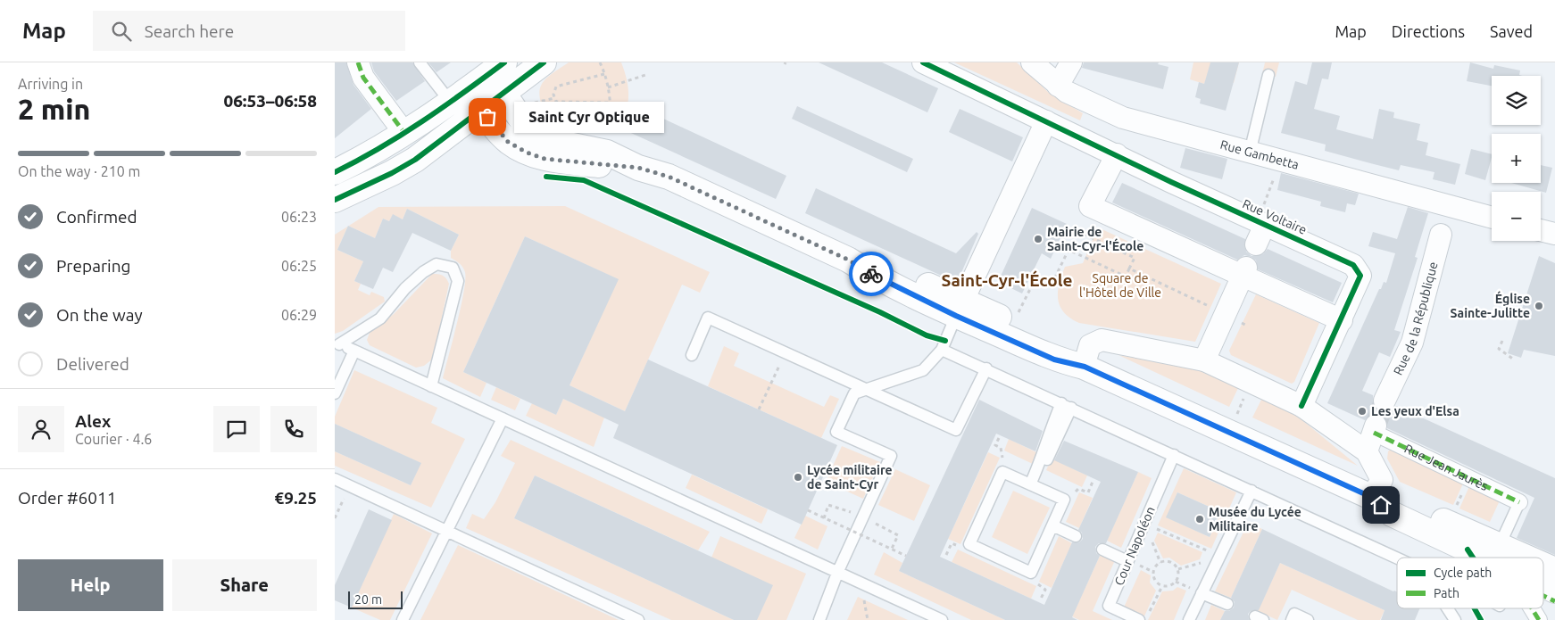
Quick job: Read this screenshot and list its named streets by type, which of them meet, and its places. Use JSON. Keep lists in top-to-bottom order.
{
  "streets": {
    "street": [
      "Rue Gambetta",
      "Rue Voltaire",
      "Rue de la République",
      "Rue Jean Jaurès"
    ],
    "lane": ["Cour Napoléon"]
  },
  "districts": ["Saint-Cyr-l'École"],
  "parks": ["Square de l'Hôtel de Ville"],
  "places": [
    "Saint Cyr Optique",
    "Mairie de Saint-Cyr-l'École",
    "Église Sainte-Julitte",
    "Les yeux d'Elsa",
    "Lycée militaire de Saint-Cyr",
    "Musée du Lycée Militaire"
  ],
  "legend": ["Cycle path", "Path"],
  "scale_bar": "20 m",
  "page": {
    "header": "Map",
    "search": "Search here",
    "nav": ["Map", "Directions", "Saved"],
    "heading": ["2 min", "Arriving in", "06:53–06:58"],
    "panel": [
      "Alex",
      "Courier · 4.6",
      "Order #6011",
      "€9.25"
    ],
    "map_buttons": ["+", "−"],
    "bubble": "Saint Cyr Optique",
    "bar": "On the way · 210 m",
    "list": [
      ["Confirmed", "06:23"],
      ["Preparing", "06:25"],
      ["On the way", "06:29"],
      "Delivered"
    ],
    "buttons": ["Help", "Share"],
    "scale": "20 m"
  }
}
